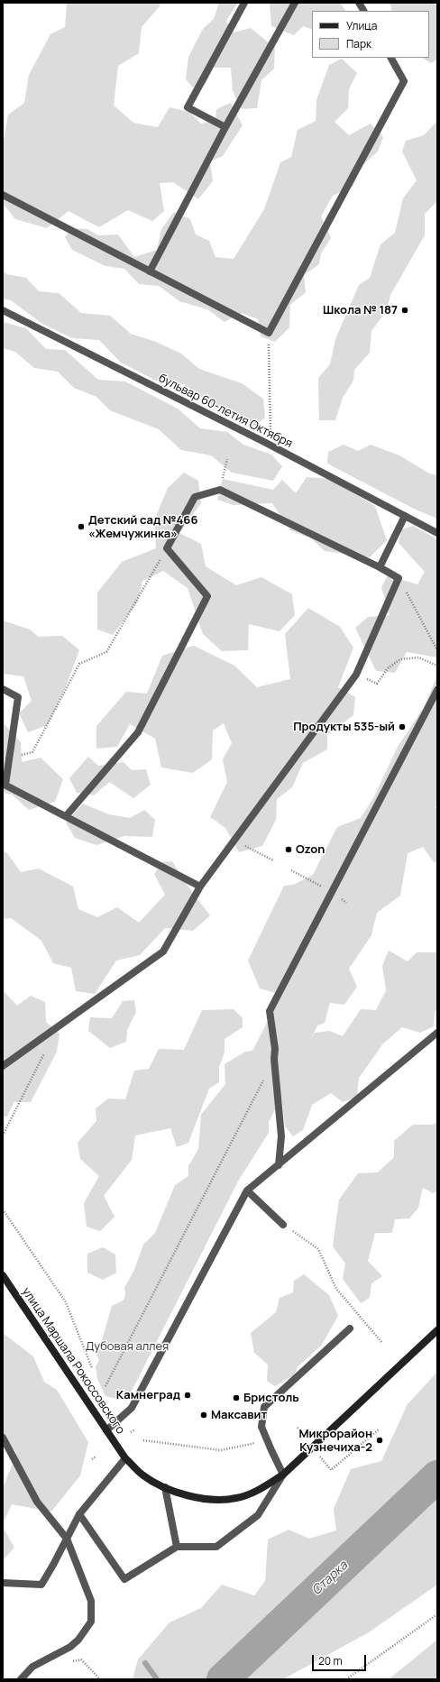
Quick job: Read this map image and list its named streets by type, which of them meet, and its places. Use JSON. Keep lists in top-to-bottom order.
{
  "streets": {
    "street": ["бульвар 60-летия Октября", "улица Маршала Рокоссовского"]
  },
  "water": ["Старка"],
  "parks": ["Дубовая аллея"],
  "places": [
    "Школа № 187",
    "Детский сад №466 «Жемчужинка»",
    "Продукты 535-ый",
    "Ozon",
    "Камнеград",
    "Бристоль",
    "Максавит",
    "Микрорайон Кузнечиха-2"
  ],
  "legend": ["Улица", "Парк"],
  "scale_bar": "20 m"
}
